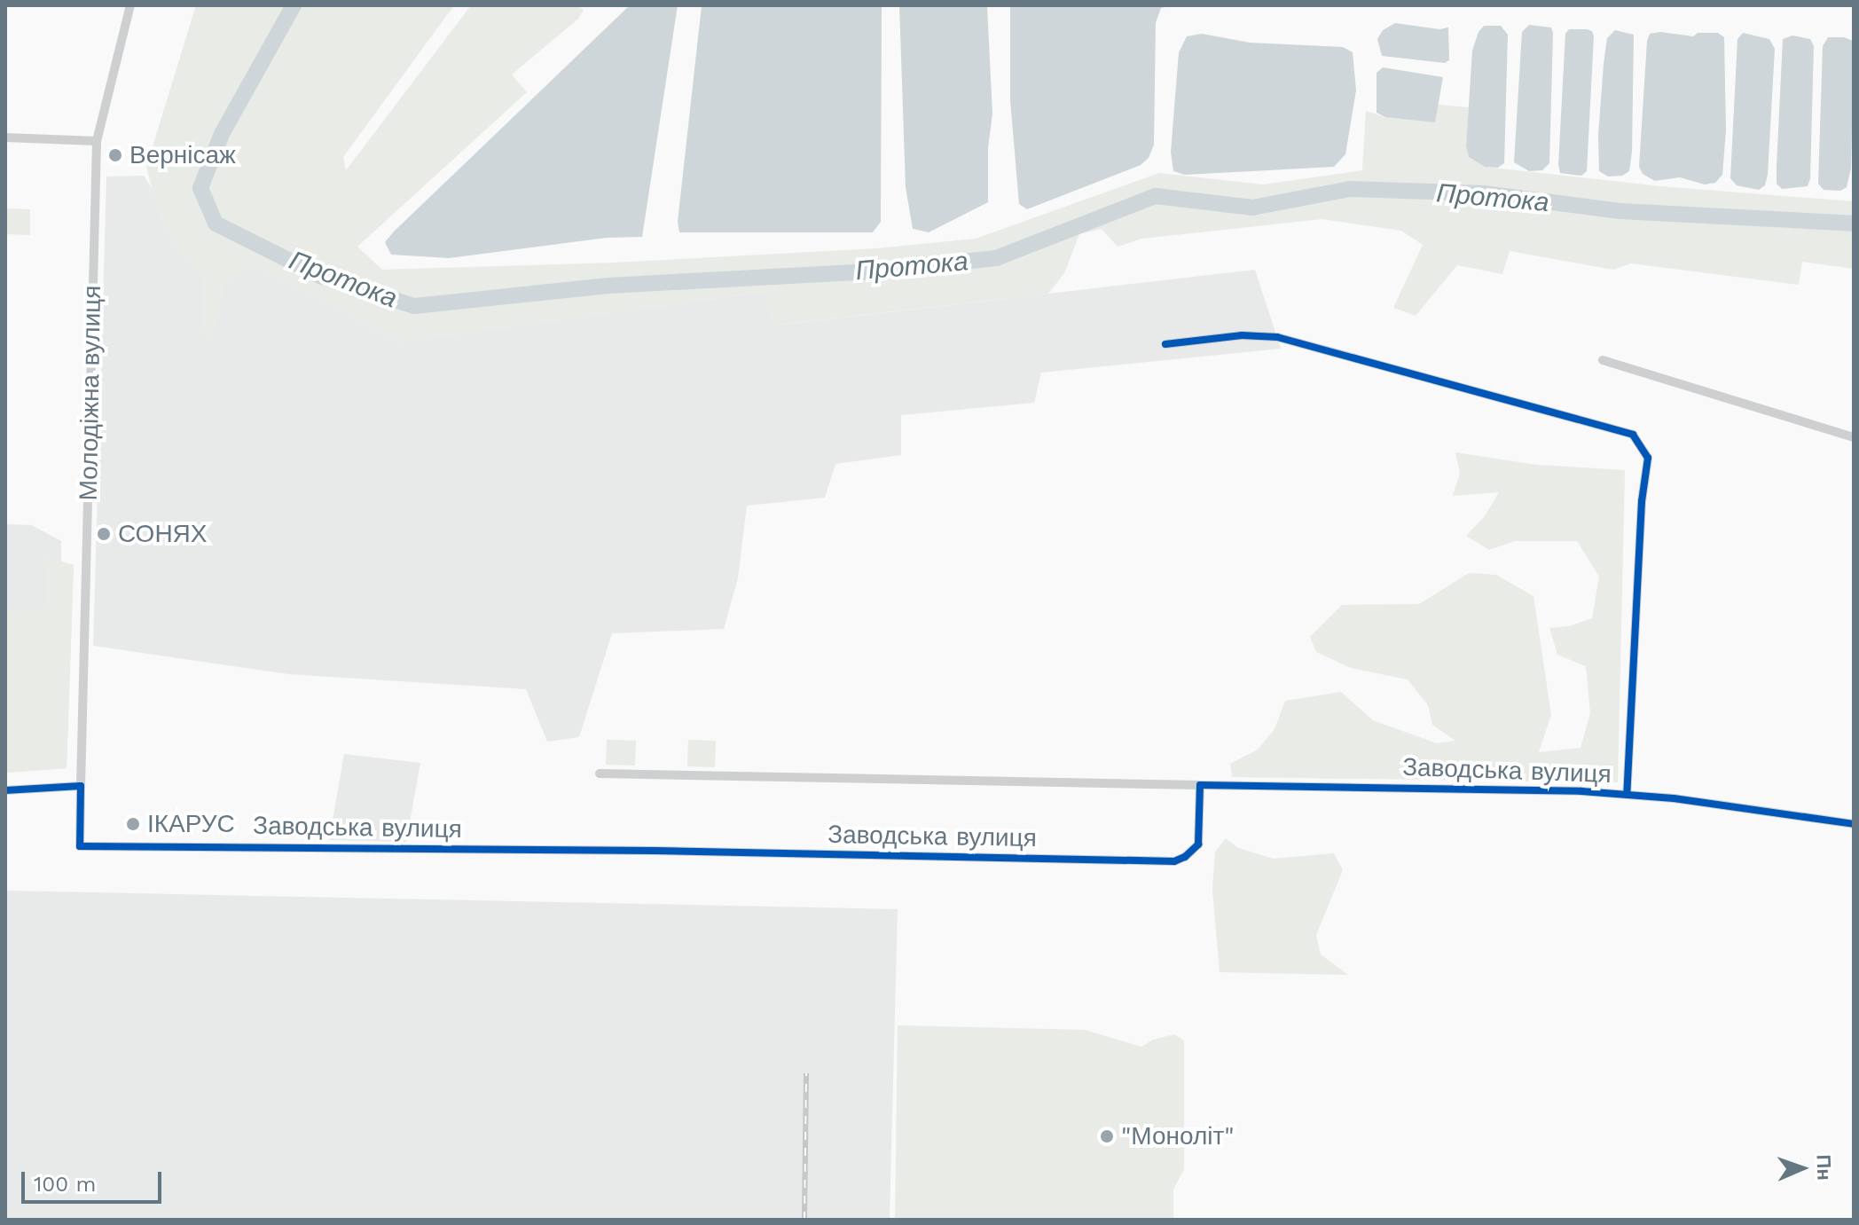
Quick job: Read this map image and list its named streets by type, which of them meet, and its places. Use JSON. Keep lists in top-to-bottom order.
{
  "streets": {
    "street": ["Молодіжна вулиця", "Заводська вулиця"]
  },
  "crossings": [
    ["Молодіжна вулиця", "Заводська вулиця"]
  ],
  "water": ["Протока"],
  "places": [
    "Вернісаж",
    "СОНЯХ",
    "ІКАРУС",
    "\"Моноліт\""
  ],
  "scale_bar": "100 m",
  "north": "right"
}
